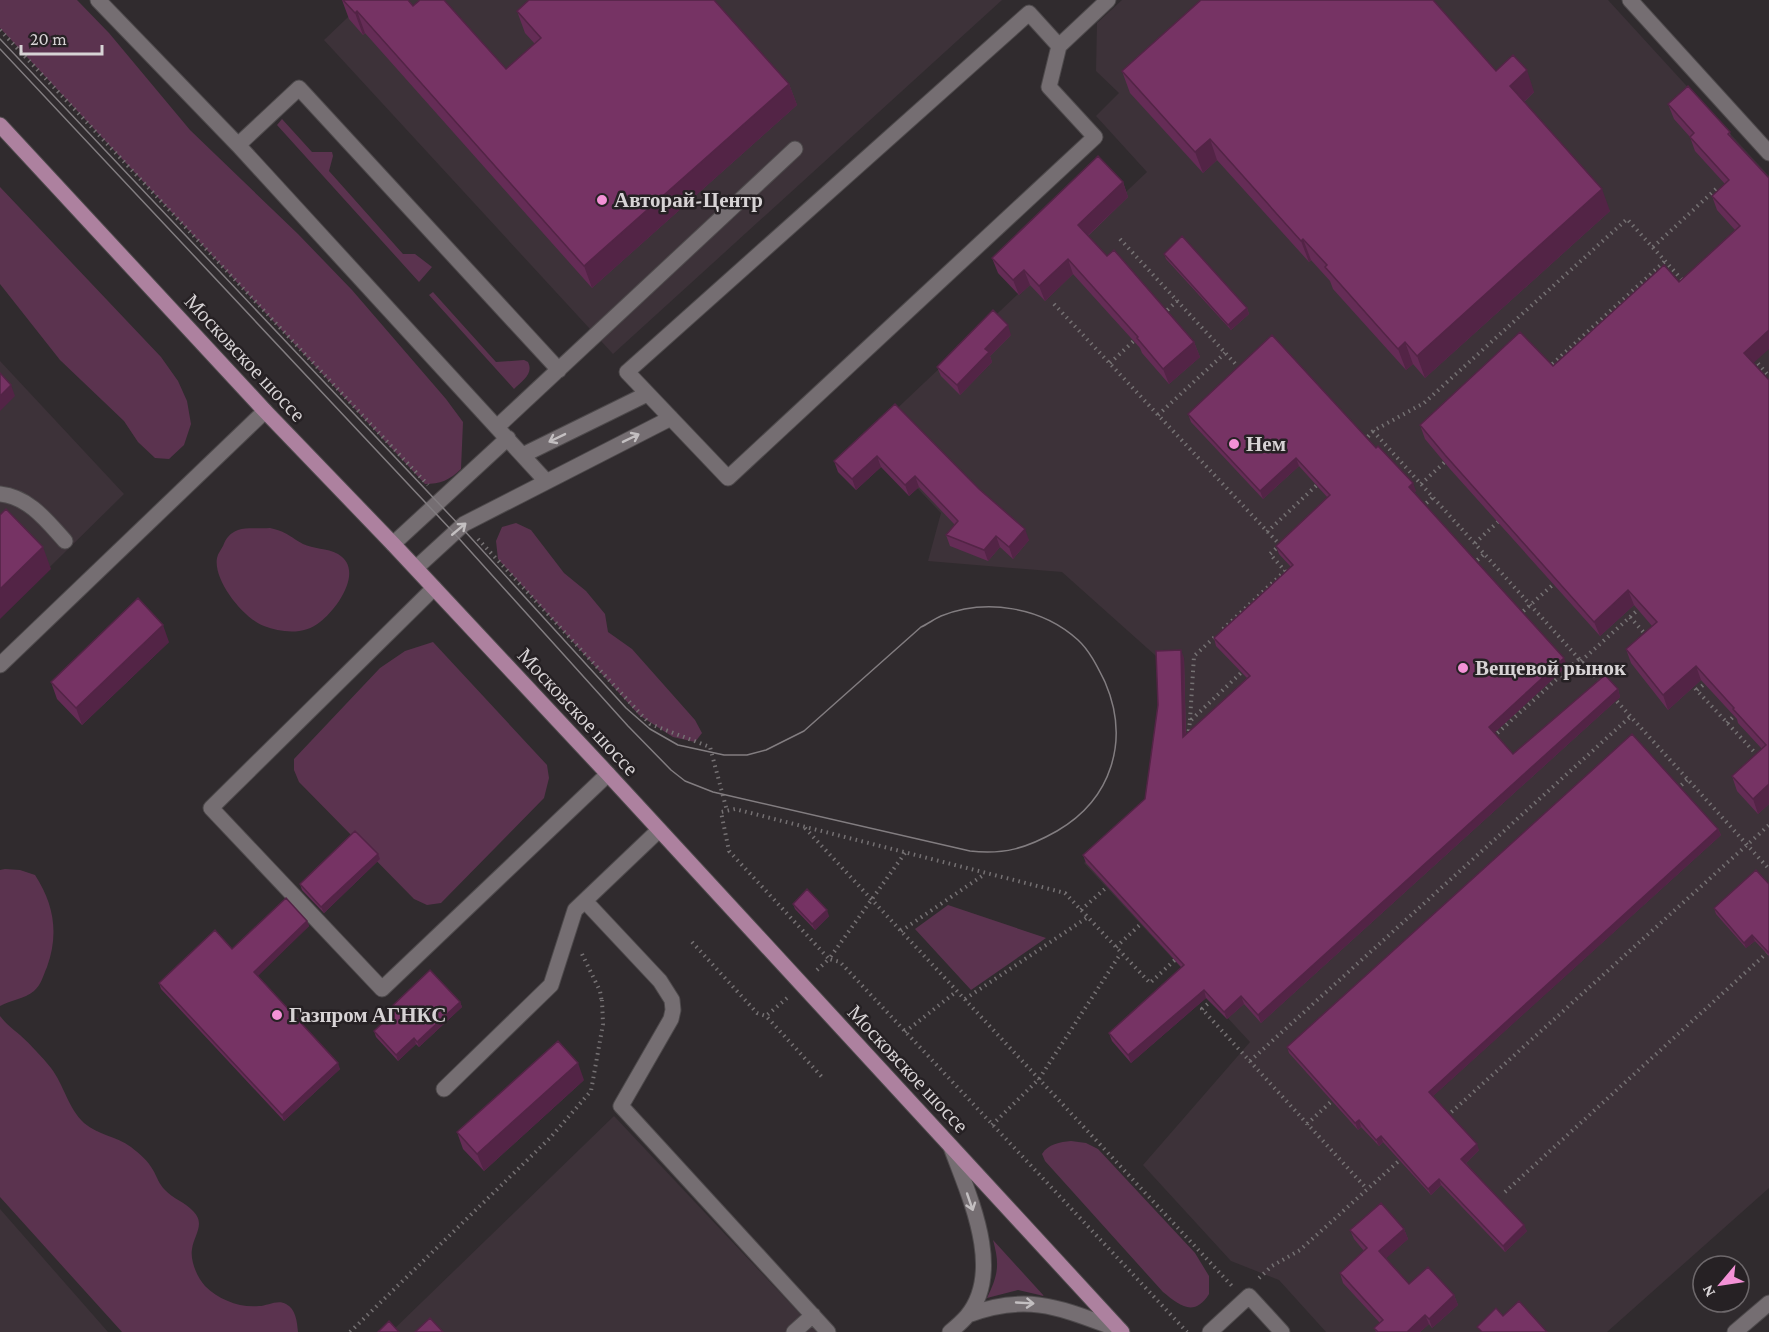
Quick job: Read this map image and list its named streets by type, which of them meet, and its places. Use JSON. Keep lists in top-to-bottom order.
{
  "streets": {
    "main road": ["Московское шоссе"]
  },
  "places": [
    "Авторай-Центр",
    "Нем",
    "Вещевой рынок",
    "Газпром АГНКС"
  ],
  "scale_bar": "20 m",
  "north": "bottom left"
}
